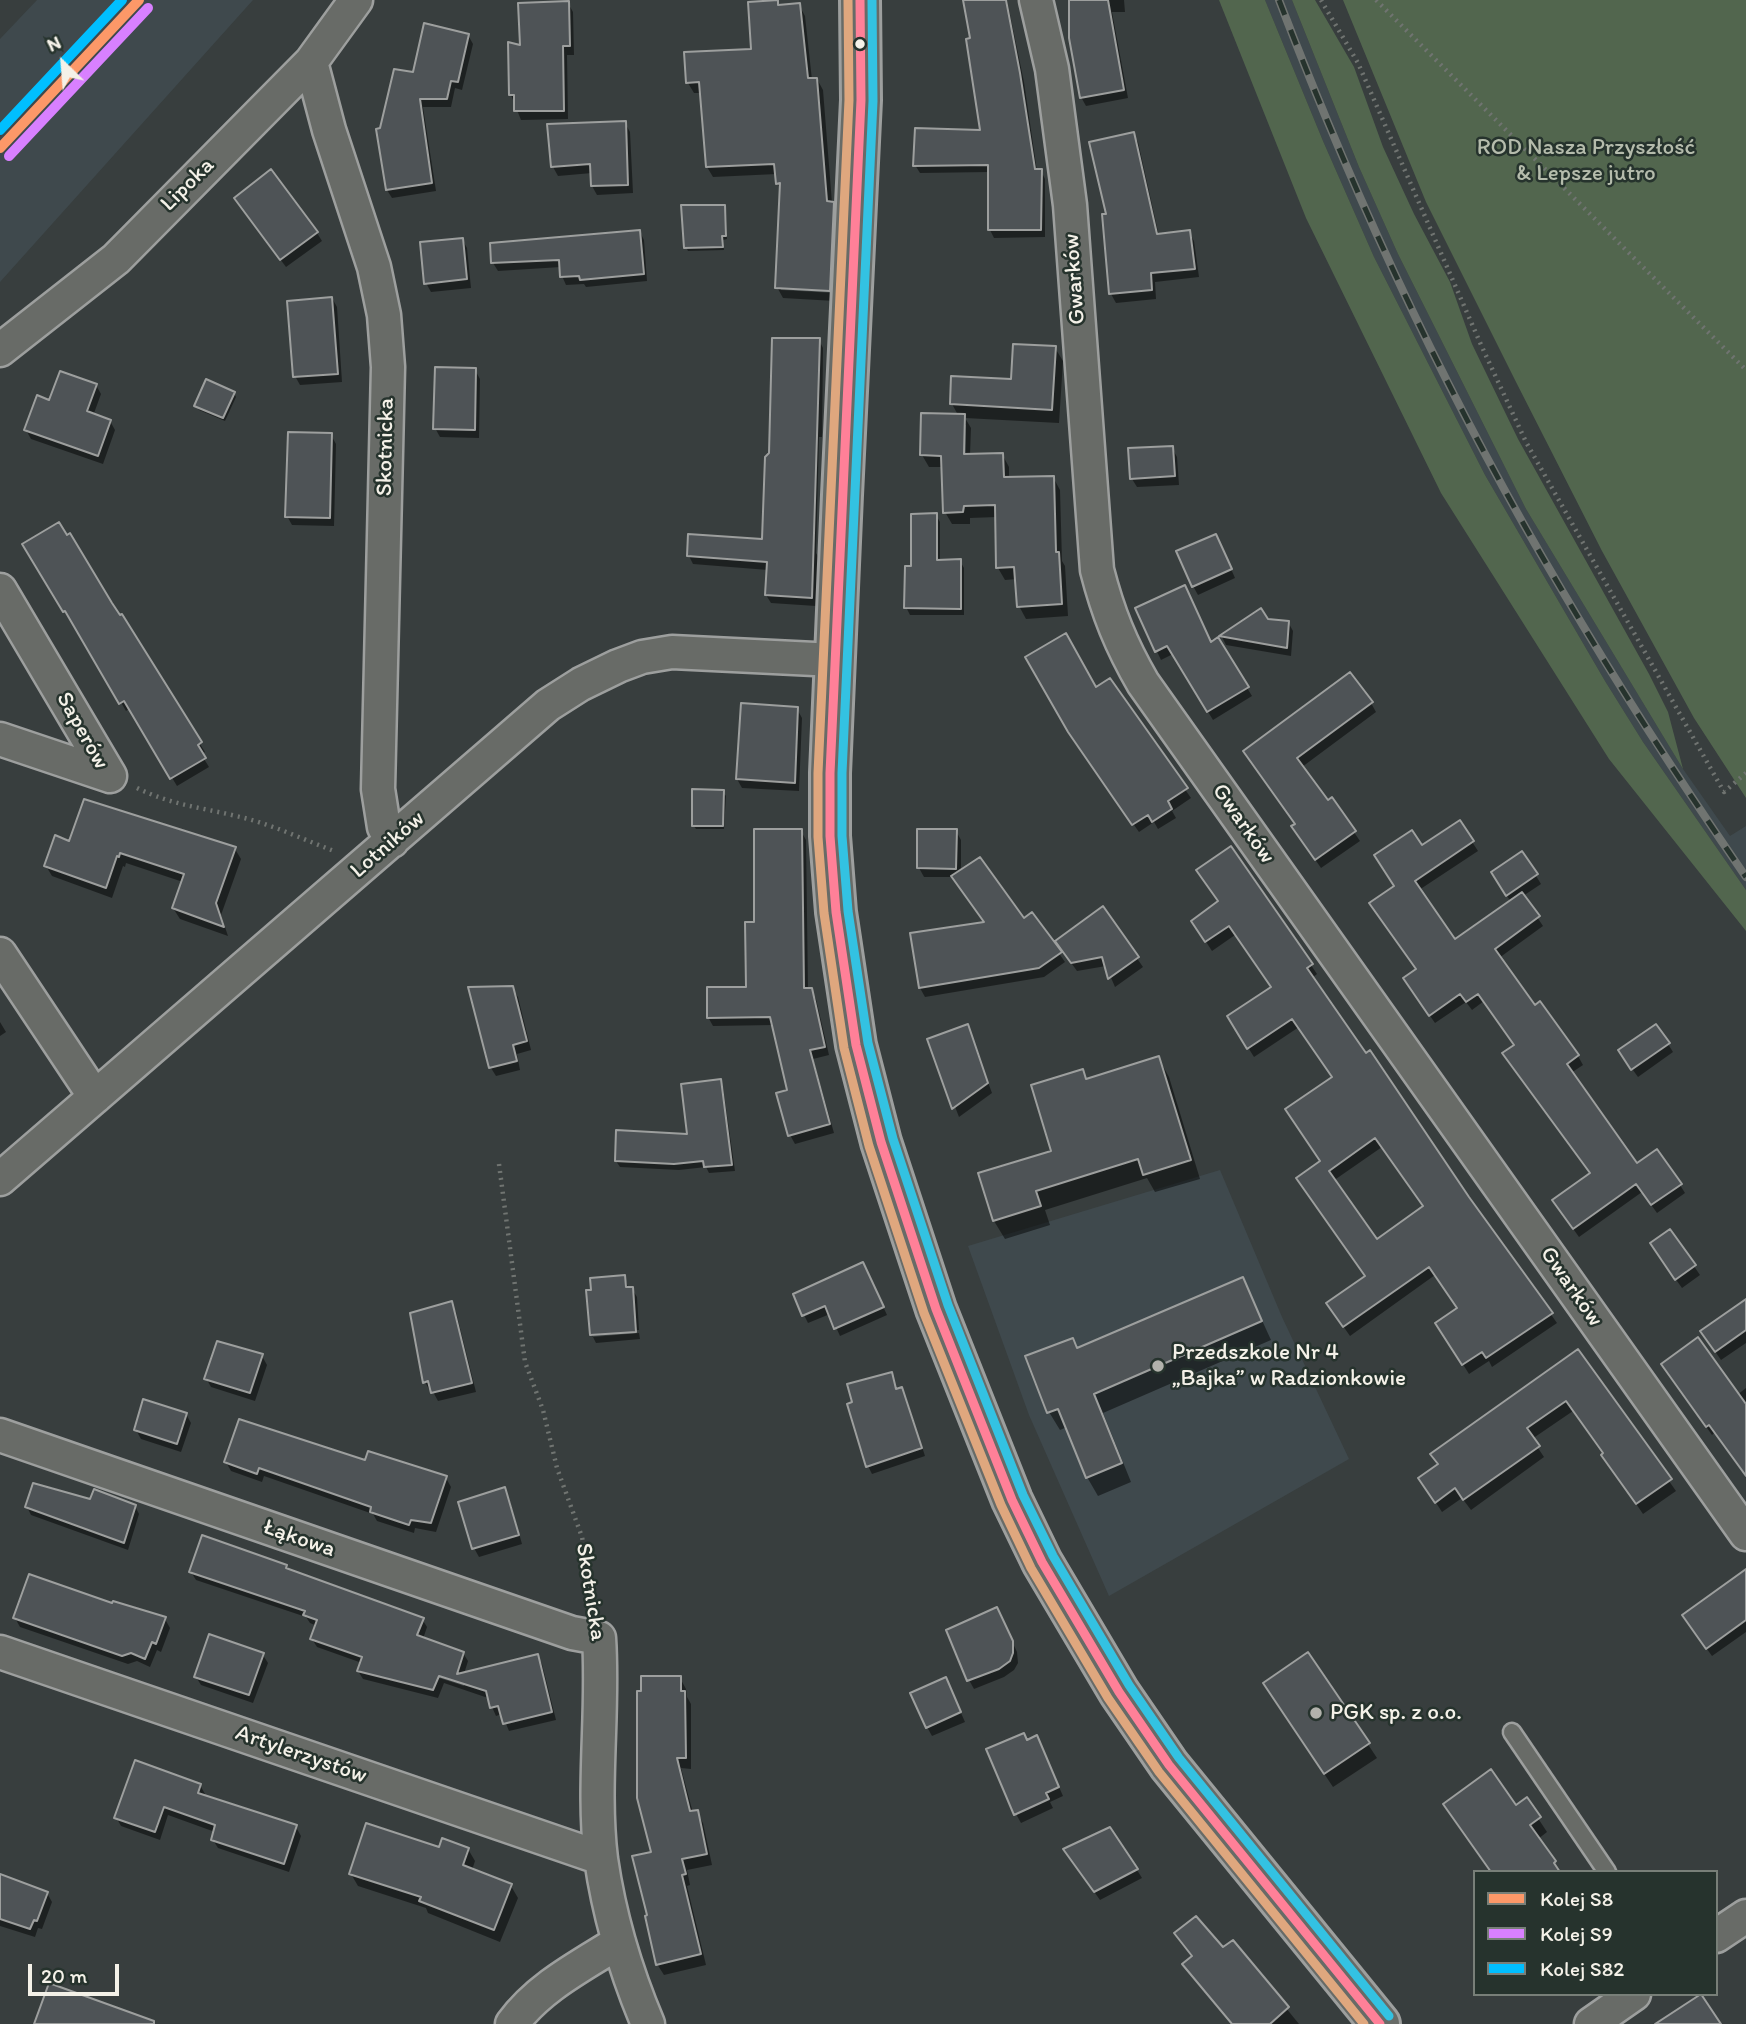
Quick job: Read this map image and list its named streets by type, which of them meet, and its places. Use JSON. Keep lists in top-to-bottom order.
{
  "streets": {
    "street": [
      "Lipoka",
      "Gwarków",
      "Skotnicka",
      "Saperów",
      "Lotników",
      "Łąkowa",
      "Artylerzystów"
    ]
  },
  "crossings": [
    ["Lipoka", "Skotnicka"],
    ["Skotnicka", "Lotników"],
    ["Skotnicka", "Łąkowa"],
    ["Skotnicka", "Artylerzystów"]
  ],
  "parks": ["ROD Nasza Przyszłość & Lepsze jutro"],
  "places": ["Przedszkole Nr 4 „Bajka” w Radzionkowie", "PGK sp. z o.o."],
  "lines": ["rail line S8", "rail line S82", "rail line S9"],
  "legend": ["Kolej S8", "Kolej S9", "Kolej S82"],
  "scale_bar": "20 m",
  "north": "top left"
}
